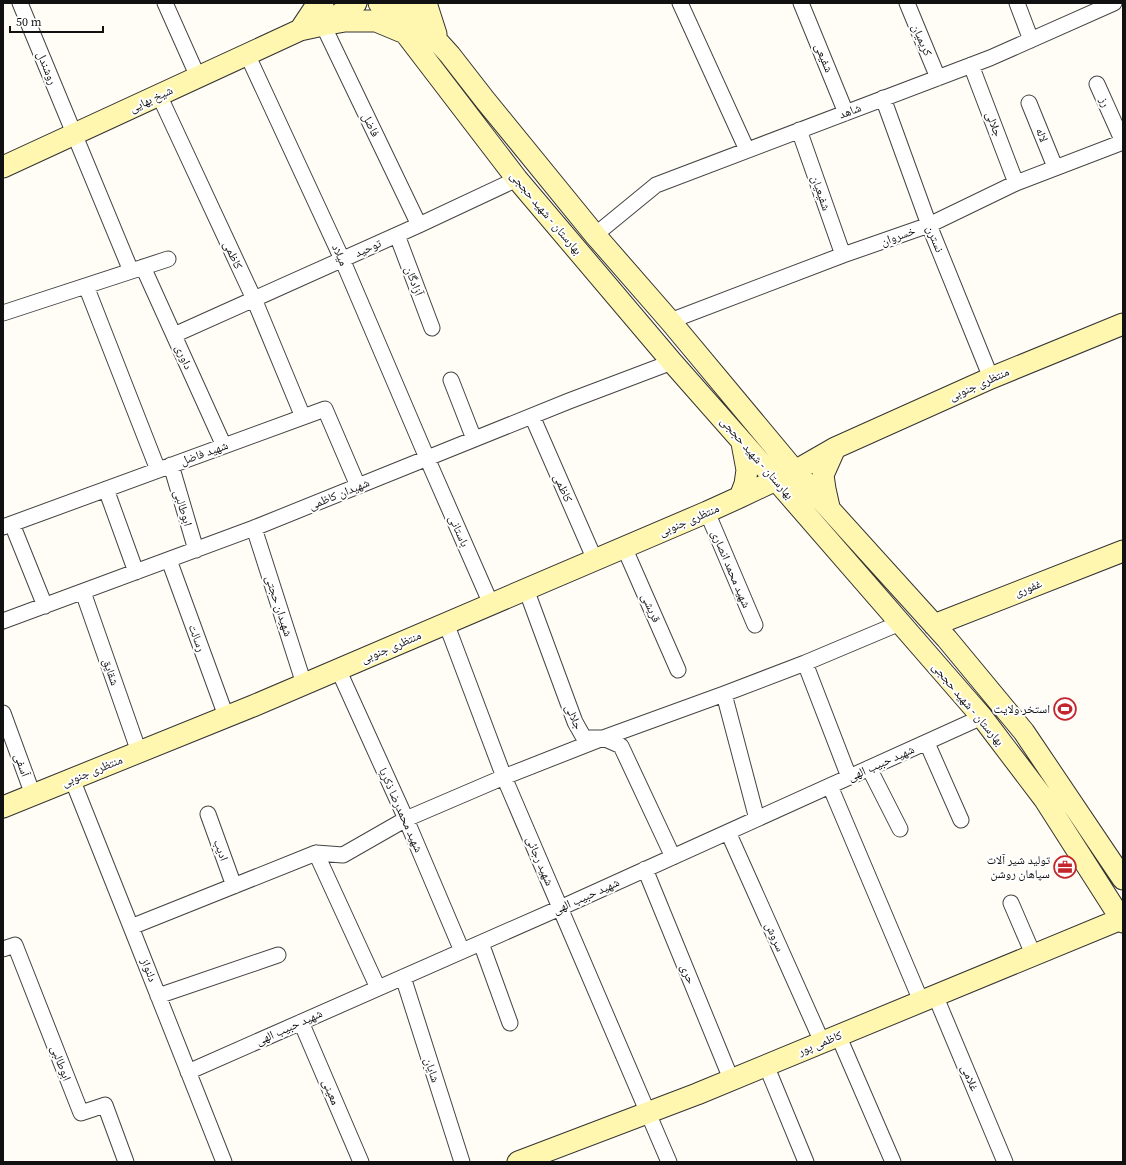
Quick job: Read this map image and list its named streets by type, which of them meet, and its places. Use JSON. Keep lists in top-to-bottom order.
{
  "streets": {
    "main road": [
      "شیخ بهایی",
      "بهارستان - شهید حججی",
      "منتظری جنوبی",
      "غفوری",
      "کاظمی پور"
    ],
    "street": [
      "کریمیان",
      "شفیعی",
      "روشندل",
      "رز",
      "شاهد",
      "جلالی",
      "فاضل",
      "لاله",
      "شفیعیان",
      "خسروان",
      "نسترن",
      "توحید",
      "کاظمی",
      "میلاد",
      "آزادگان",
      "داوری",
      "شهید فاضل",
      "شهیدان کاظمی",
      "ابوطالبی",
      "باستانی",
      "شهید محمد انصاری",
      "شهیدان حجتی",
      "قریشی",
      "رسالت",
      "شقایق",
      "شهید حبیب الهی",
      "آسفی",
      "شهید محمدرضا ذکریا",
      "ادیب",
      "شهید رجائی",
      "سروش",
      "دلنواز",
      "حری",
      "شایان",
      "غلامی",
      "معینی"
    ]
  },
  "crossings": [
    ["کریمیان", "شاهد"],
    ["شفیعی", "شاهد"],
    ["روشندل", "شیخ بهایی"],
    ["روشندل", "داوری"],
    ["شیخ بهایی", "فاضل"],
    ["شیخ بهایی", "کاظمی"],
    ["شیخ بهایی", "میلاد"],
    ["شیخ بهایی", "داوری"],
    ["رز", "خسروان"],
    ["شاهد", "جلالی"],
    ["شاهد", "شفیعیان"],
    ["شاهد", "بهارستان - شهید حججی"],
    ["شاهد", "نسترن"],
    ["جلالی", "خسروان"],
    ["جلالی", "منتظری جنوبی"],
    ["جلالی", "شهید حبیب الهی"],
    ["فاضل", "توحید"],
    ["لاله", "خسروان"],
    ["شفیعیان", "خسروان"],
    ["بهارستان - شهید حججی", "خسروان"],
    ["بهارستان - شهید حججی", "توحید"],
    ["بهارستان - شهید حججی", "منتظری جنوبی"],
    ["بهارستان - شهید حججی", "شهیدان کاظمی"],
    ["بهارستان - شهید حججی", "غفوری"],
    ["بهارستان - شهید حججی", "شهید حبیب الهی"],
    ["بهارستان - شهید حججی", "کاظمی پور"],
    ["خسروان", "نسترن"],
    ["نسترن", "منتظری جنوبی"],
    ["توحید", "کاظمی"],
    ["توحید", "میلاد"],
    ["توحید", "آزادگان"],
    ["توحید", "داوری"],
    ["کاظمی", "منتظری جنوبی"],
    ["کاظمی", "شهید فاضل"],
    ["کاظمی", "شهیدان کاظمی"],
    ["میلاد", "شهیدان کاظمی"],
    ["میلاد", "باستانی"],
    ["داوری", "شهید فاضل"],
    ["منتظری جنوبی", "باستانی"],
    ["منتظری جنوبی", "شهید محمد انصاری"],
    ["منتظری جنوبی", "شهیدان حجتی"],
    ["منتظری جنوبی", "قریشی"],
    ["منتظری جنوبی", "رسالت"],
    ["منتظری جنوبی", "شقایق"],
    ["منتظری جنوبی", "آسفی"],
    ["منتظری جنوبی", "شهید محمدرضا ذکریا"],
    ["منتظری جنوبی", "شهید رجائی"],
    ["منتظری جنوبی", "دلنواز"],
    ["شهید فاضل", "شهیدان کاظمی"],
    ["شهید فاضل", "ابوطالبی"],
    ["شهیدان کاظمی", "ابوطالبی"],
    ["شهیدان کاظمی", "باستانی"],
    ["شهیدان کاظمی", "شهیدان حجتی"],
    ["شهیدان کاظمی", "رسالت"],
    ["شهیدان کاظمی", "شقایق"],
    ["شهید حبیب الهی", "شهید محمدرضا ذکریا"],
    ["شهید حبیب الهی", "شهید رجائی"],
    ["شهید حبیب الهی", "سروش"],
    ["شهید حبیب الهی", "دلنواز"],
    ["شهید حبیب الهی", "حری"],
    ["شهید حبیب الهی", "شایان"],
    ["شهید حبیب الهی", "غلامی"],
    ["شهید حبیب الهی", "معینی"],
    ["شهید رجائی", "کاظمی پور"],
    ["سروش", "کاظمی پور"],
    ["حری", "کاظمی پور"],
    ["کاظمی پور", "غلامی"]
  ],
  "places": {
    "sports": ["استخر ولایت"],
    "office": ["تولید شیر آلات سپاهان روشن"]
  },
  "scale_bar": "50 m"
}
